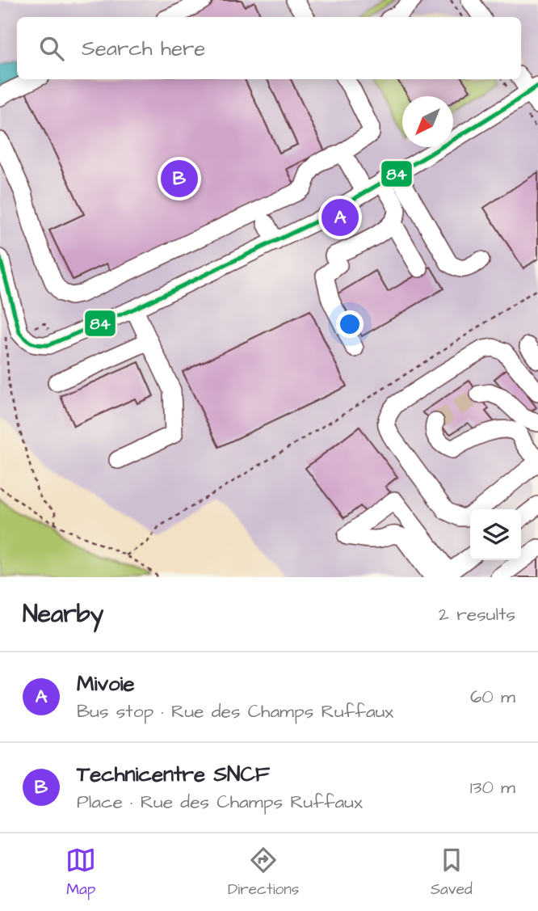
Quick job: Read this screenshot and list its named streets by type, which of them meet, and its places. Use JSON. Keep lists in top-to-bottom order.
{
  "lines": ["transit line 84"],
  "north": "bottom left",
  "page": {
    "search": "Search here",
    "pins": ["B", "A"],
    "heading": ["Nearby", "2 results"],
    "list": [
      {
        "mark": "A",
        "name": "Mivoie",
        "note": "Bus stop · Rue des Champs Ruffaux",
        "value": "60 m"
      },
      {
        "mark": "B",
        "name": "Technicentre SNCF",
        "note": "Place · Rue des Champs Ruffaux",
        "value": "130 m"
      }
    ],
    "nav": ["Map", "Directions", "Saved"]
  }
}
